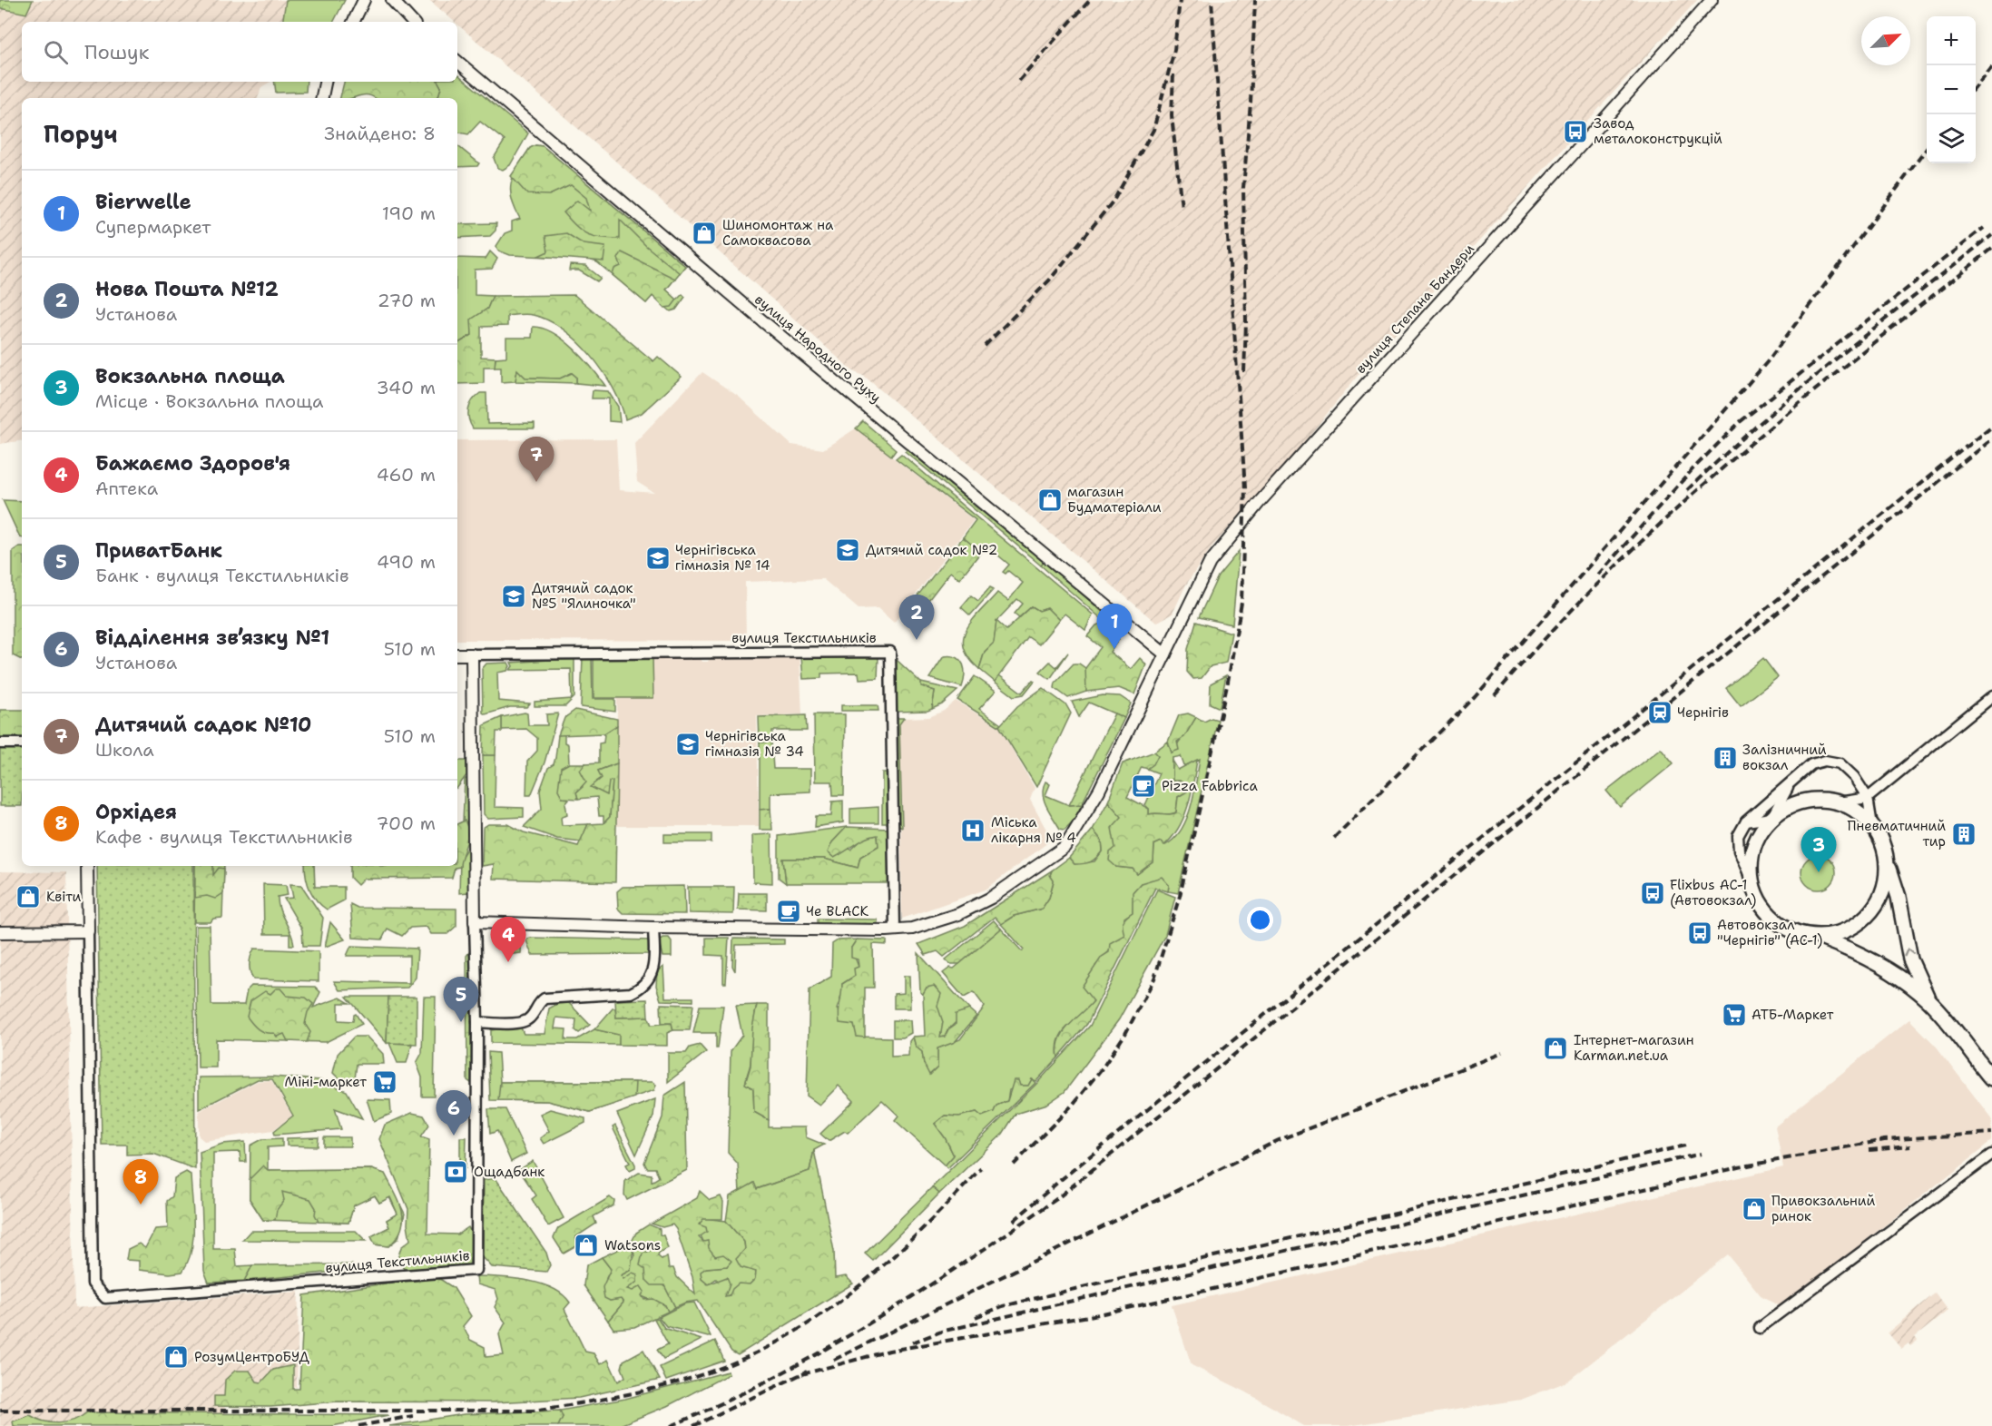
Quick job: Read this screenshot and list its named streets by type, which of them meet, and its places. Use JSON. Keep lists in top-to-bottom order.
{
  "streets": {
    "street": ["вулиця Степана Бандери", "вулиця Народного Руху", "вулиця Текстильників"]
  },
  "crossings": [
    ["вулиця Степана Бандери", "вулиця Народного Руху"]
  ],
  "places": {
    "bus stop": ["Завод металоконструкцій", "Flixbus АС-1 (Автовокзал)", "Автовокзал \"Чернігів\" (АС-1)"],
    "shop": [
      "Шиномонтаж на Самоквасова",
      "магазин Будматеріали",
      "Квіти",
      "Інтернет-магазин Karman.net.ua",
      "Привокзальний ринок",
      "Watsons",
      "РозумЦентроБУД"
    ],
    "school or university": [
      "Дитячий садок №2",
      "Чернігівська гімназія № 14",
      "Дитячий садок №5 \"Ялиночка\"",
      "Чернігівська гімназія № 34"
    ],
    "station": ["Чернігів"],
    "building": ["Залізничний вокзал", "Пневматичний тир"],
    "cafe": ["Pizza Fabbrica", "Че BLACK"],
    "hospital": ["Міська лікарня № 4"],
    "supermarket": ["АТБ-Маркет", "Міні-маркет"],
    "bank": ["Ощадбанк"]
  },
  "north": "top right",
  "page": {
    "map_buttons": ["+", "−"],
    "search": "Пошук",
    "heading": ["Поруч", "Знайдено: 8"],
    "list": [
      {
        "mark": "1",
        "name": "Bierwelle",
        "note": "Супермаркет",
        "value": "190 m"
      },
      {
        "mark": "2",
        "name": "Нова Пошта №12",
        "note": "Установа",
        "value": "270 m"
      },
      {
        "mark": "3",
        "name": "Вокзальна площа",
        "note": "Місце · Вокзальна площа",
        "value": "340 m"
      },
      {
        "mark": "4",
        "name": "Бажаємо Здоров'я",
        "note": "Аптека",
        "value": "460 m"
      },
      {
        "mark": "5",
        "name": "ПриватБанк",
        "note": "Банк · вулиця Текстильників",
        "value": "490 m"
      },
      {
        "mark": "6",
        "name": "Відділення зв’язку №1",
        "note": "Установа",
        "value": "510 m"
      },
      {
        "mark": "7",
        "name": "Дитячий садок №10",
        "note": "Школа",
        "value": "510 m"
      },
      {
        "mark": "8",
        "name": "Орхідея",
        "note": "Кафе · вулиця Текстильників",
        "value": "700 m"
      }
    ],
    "pins": [
      "7",
      "2",
      "1",
      "3",
      "4",
      "5",
      "6",
      "8"
    ]
  }
}
